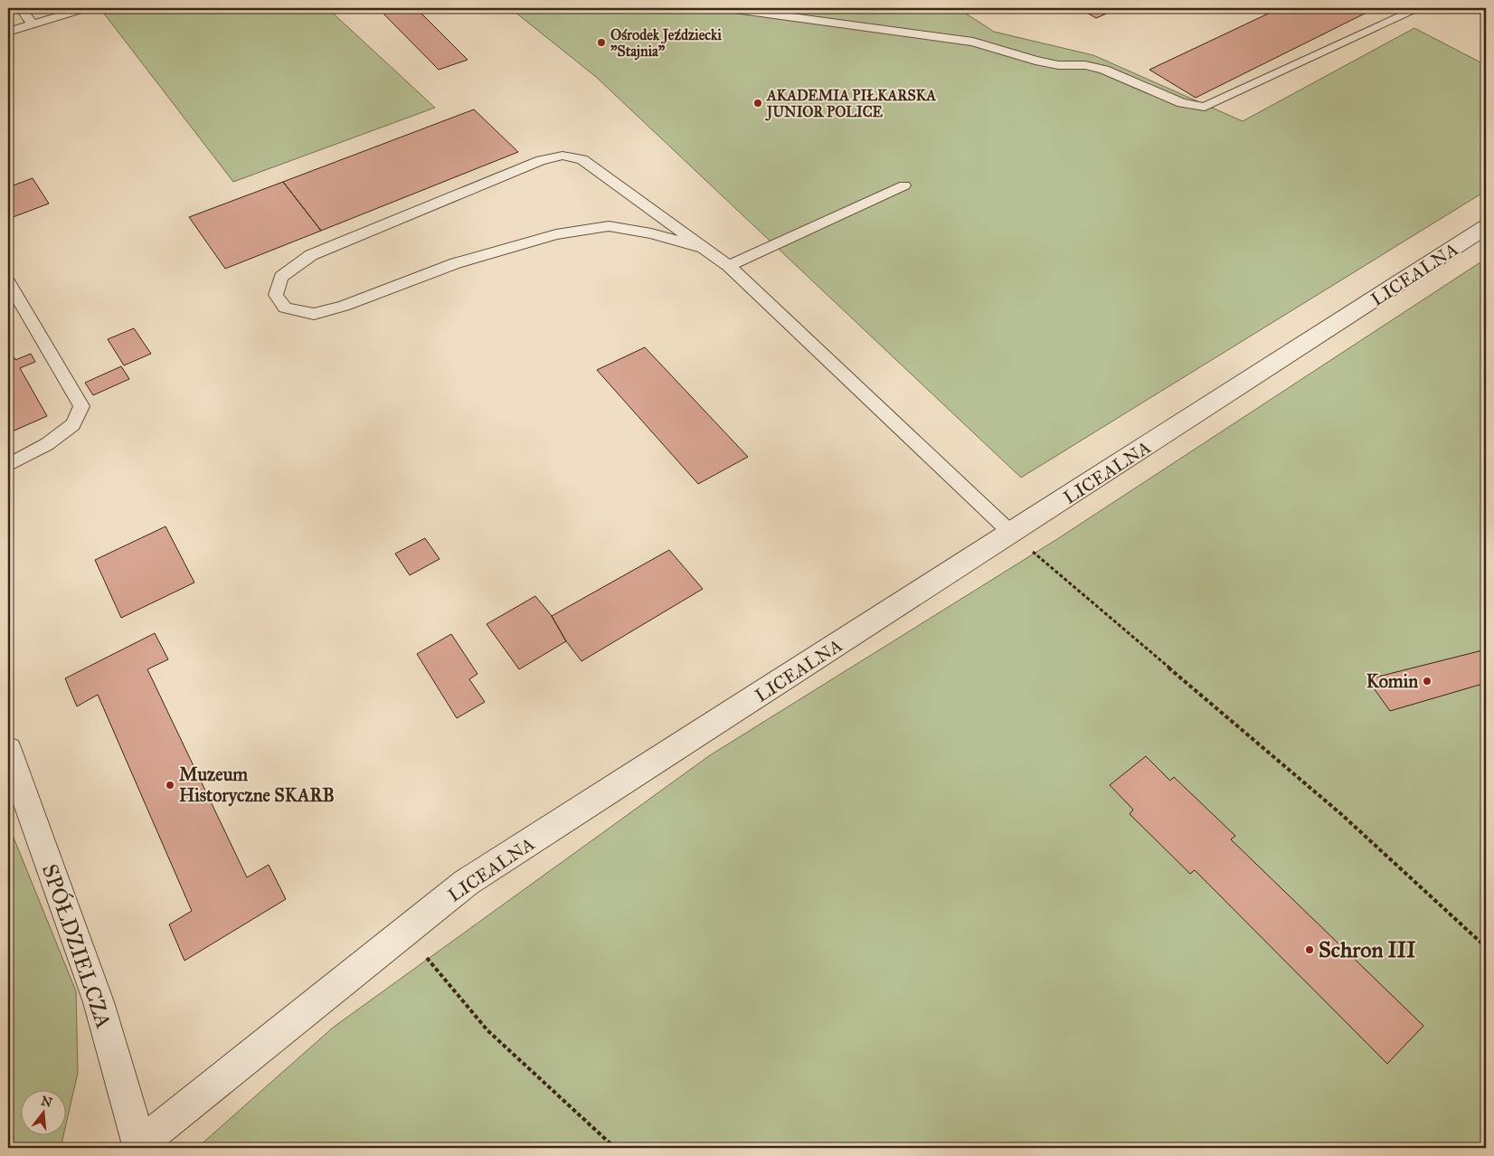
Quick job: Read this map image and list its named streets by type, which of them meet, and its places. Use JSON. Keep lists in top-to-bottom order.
{
  "streets": {
    "street": ["LICEALNA", "SPÓŁDZIELCZA"]
  },
  "crossings": [
    ["LICEALNA", "SPÓŁDZIELCZA"]
  ],
  "places": [
    "Ośrodek Jeździecki \"Stajnia\"",
    "AKADEMIA PIŁKARSKA JUNIOR POLICE",
    "Komin",
    "Muzeum Historyczne SKARB",
    "Schron III"
  ],
  "north": "top"
}
